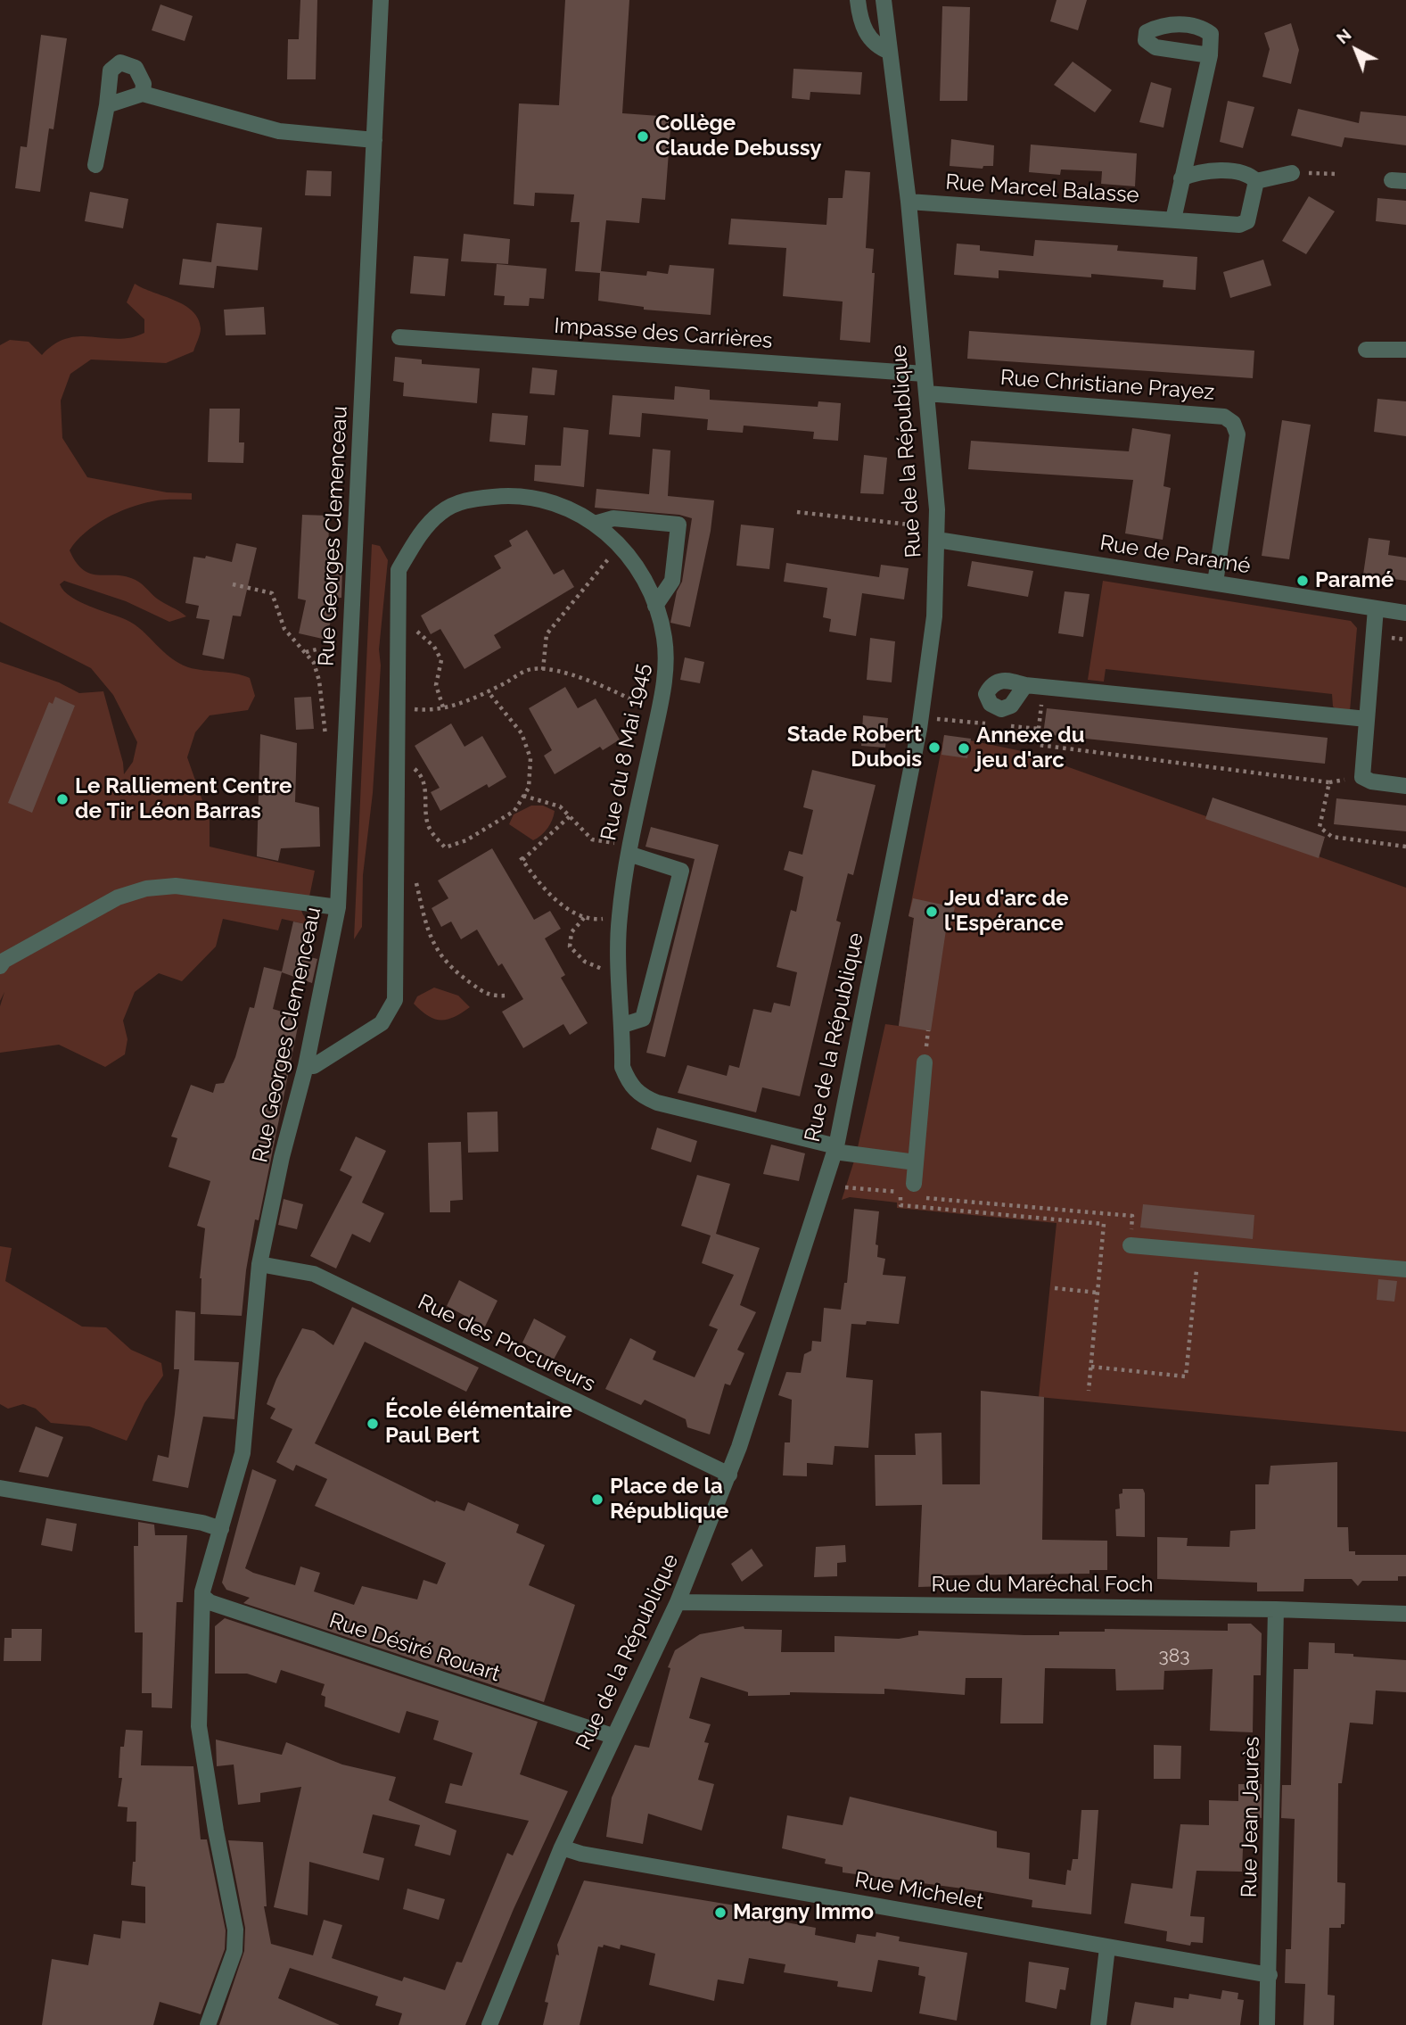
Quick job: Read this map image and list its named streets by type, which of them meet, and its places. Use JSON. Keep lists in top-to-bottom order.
{
  "streets": {
    "street": [
      "Rue Marcel Balasse",
      "Impasse des Carrières",
      "Rue Christiane Prayez",
      "Rue de la République",
      "Rue Georges Clemenceau",
      "Rue de Paramé",
      "Rue du 8 Mai 1945",
      "Rue des Procureurs",
      "Rue du Maréchal Foch",
      "Rue Désiré Rouart",
      "Rue Jean Jaurès",
      "Rue Michelet"
    ]
  },
  "crossings": [
    ["Rue Marcel Balasse", "Rue de la République"],
    ["Impasse des Carrières", "Rue de la République"],
    ["Rue Christiane Prayez", "Rue de la République"],
    ["Rue Christiane Prayez", "Rue de Paramé"],
    ["Rue de la République", "Rue de Paramé"],
    ["Rue de la République", "Rue du 8 Mai 1945"],
    ["Rue de la République", "Rue des Procureurs"],
    ["Rue de la République", "Rue du Maréchal Foch"],
    ["Rue de la République", "Rue Désiré Rouart"],
    ["Rue de la République", "Rue Michelet"],
    ["Rue Georges Clemenceau", "Rue du 8 Mai 1945"],
    ["Rue Georges Clemenceau", "Rue des Procureurs"],
    ["Rue Georges Clemenceau", "Rue Désiré Rouart"],
    ["Rue du Maréchal Foch", "Rue Jean Jaurès"],
    ["Rue Jean Jaurès", "Rue Michelet"]
  ],
  "places": [
    "Collège Claude Debussy",
    "Paramé",
    "Stade Robert Dubois",
    "Annexe du jeu d'arc",
    "Le Ralliement Centre de Tir Léon Barras",
    "Jeu d'arc de l'Espérance",
    "École élémentaire Paul Bert",
    "Place de la République",
    "Margny Immo"
  ],
  "house_numbers": ["383"],
  "north": "top left"
}
